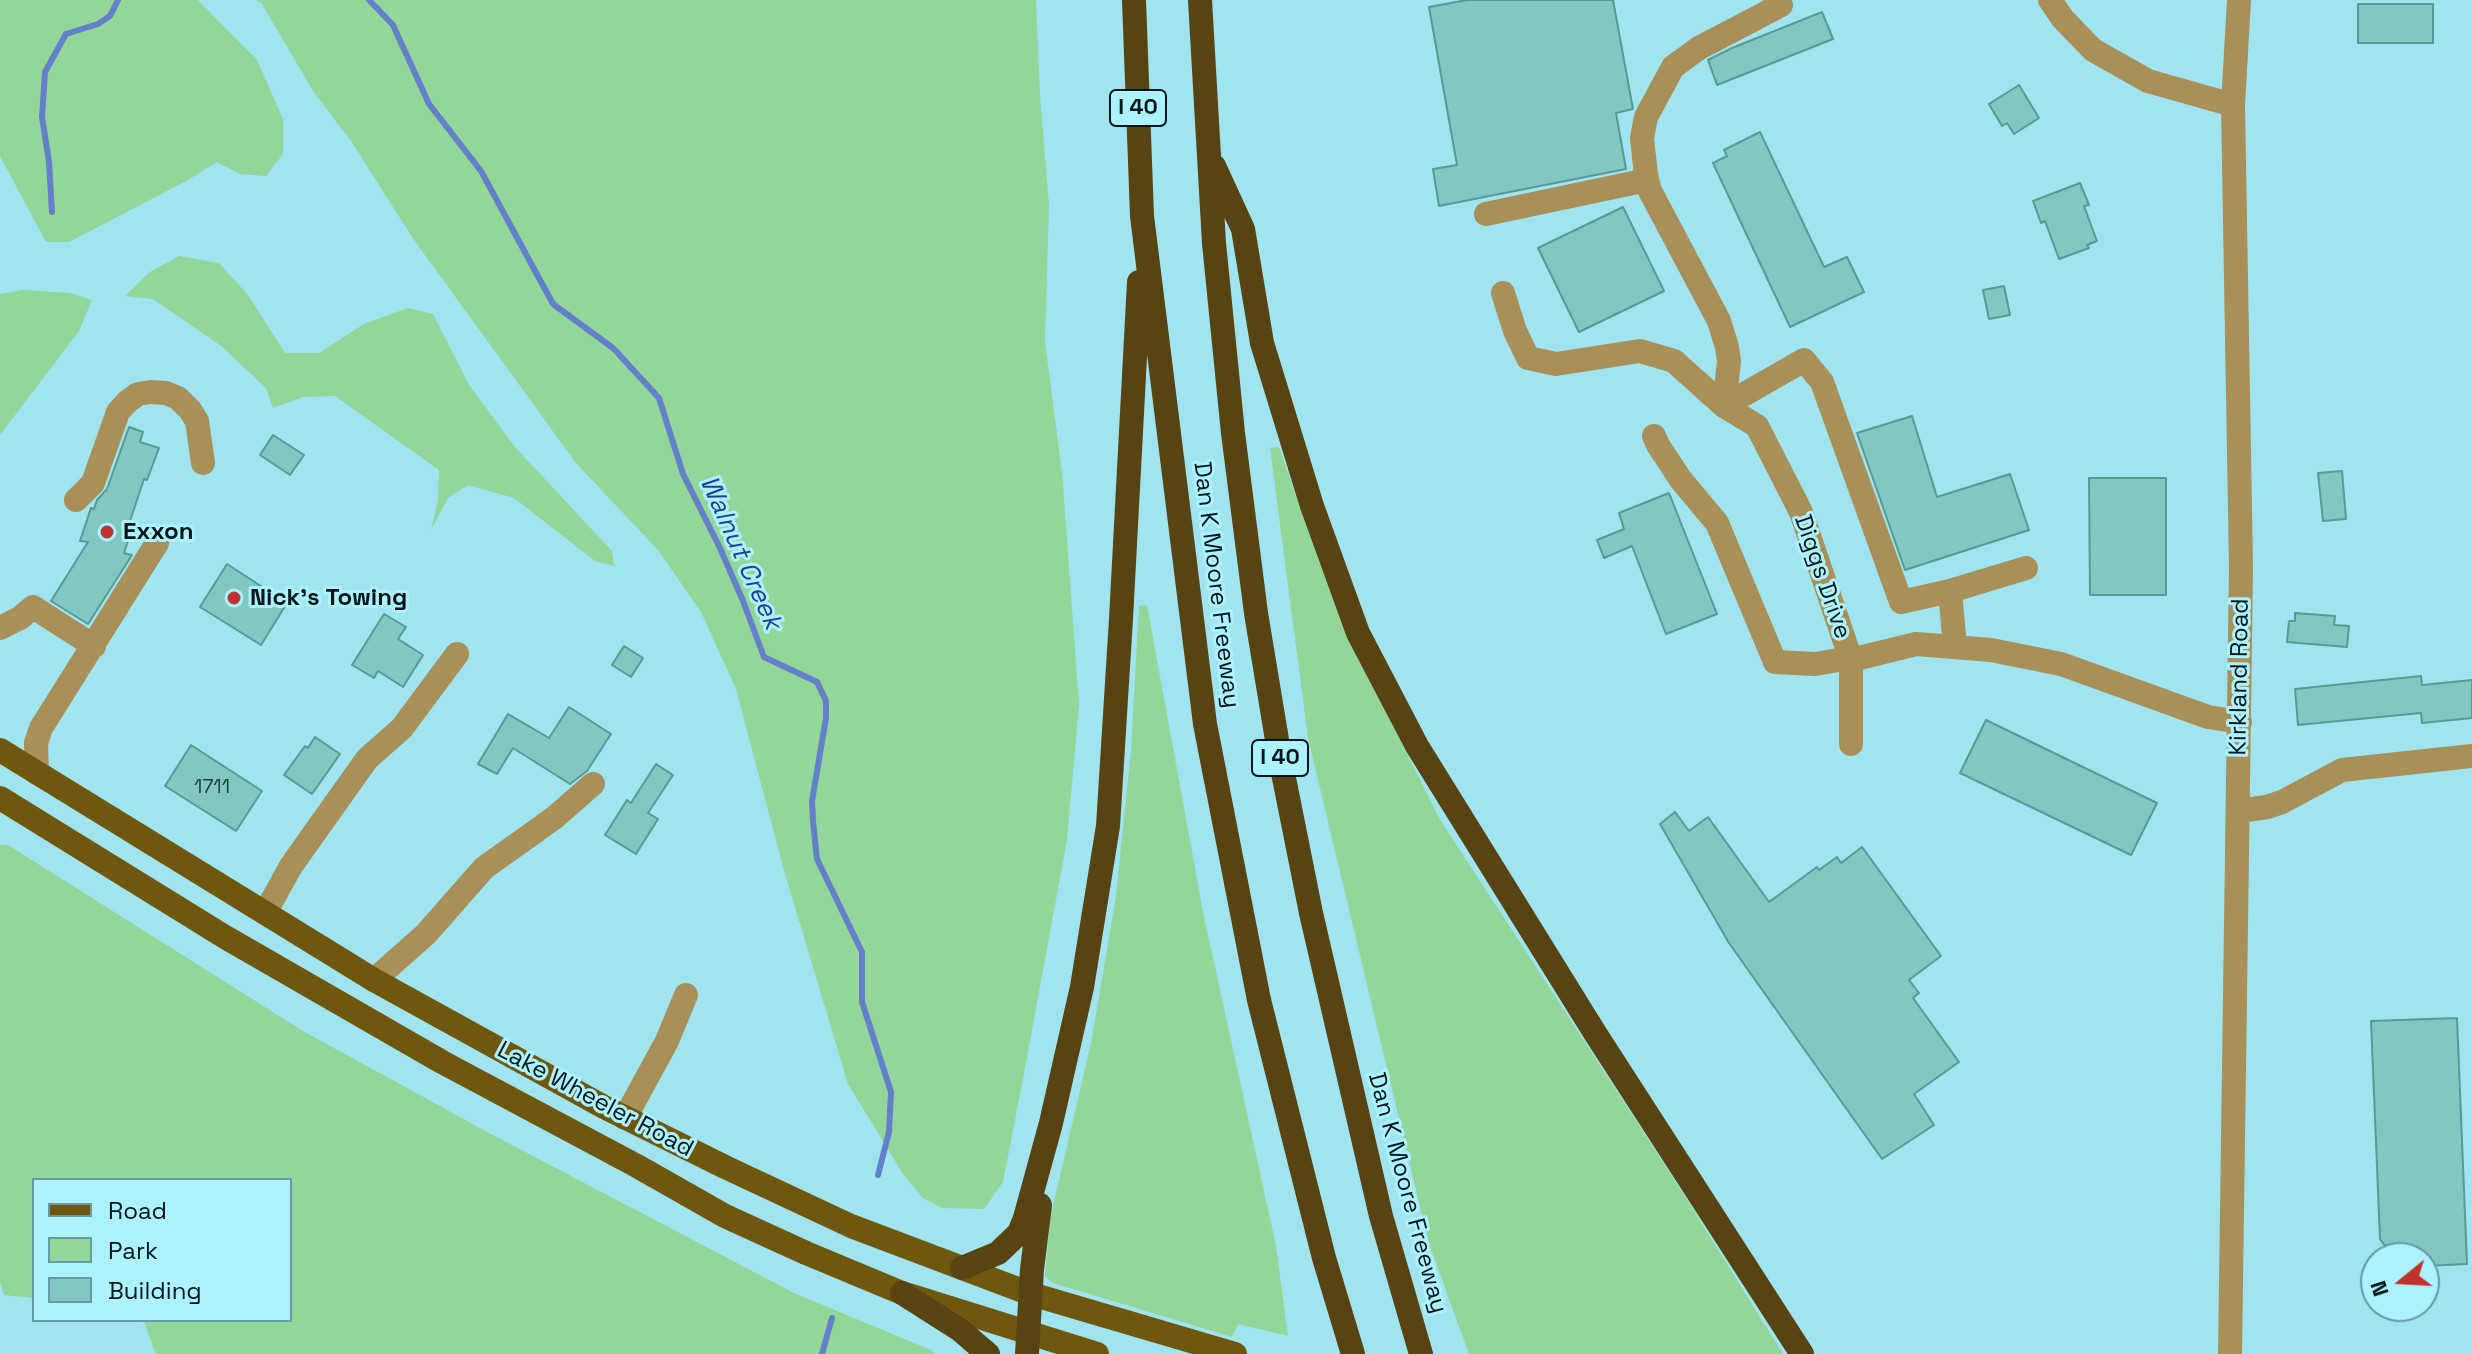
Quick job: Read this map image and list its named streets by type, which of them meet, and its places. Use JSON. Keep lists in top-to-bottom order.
{
  "streets": {
    "highway": ["I 40", "Dan K Moore Freeway"],
    "main road": ["Lake Wheeler Road"],
    "street": ["Diggs Drive", "Kirkland Road"]
  },
  "crossings": [
    ["Diggs Drive", "Kirkland Road"]
  ],
  "water": ["Walnut Creek"],
  "places": ["Exxon", "Nick's Towing"],
  "house_numbers": ["1711"],
  "legend": ["Road", "Park", "Building"],
  "north": "left"
}
